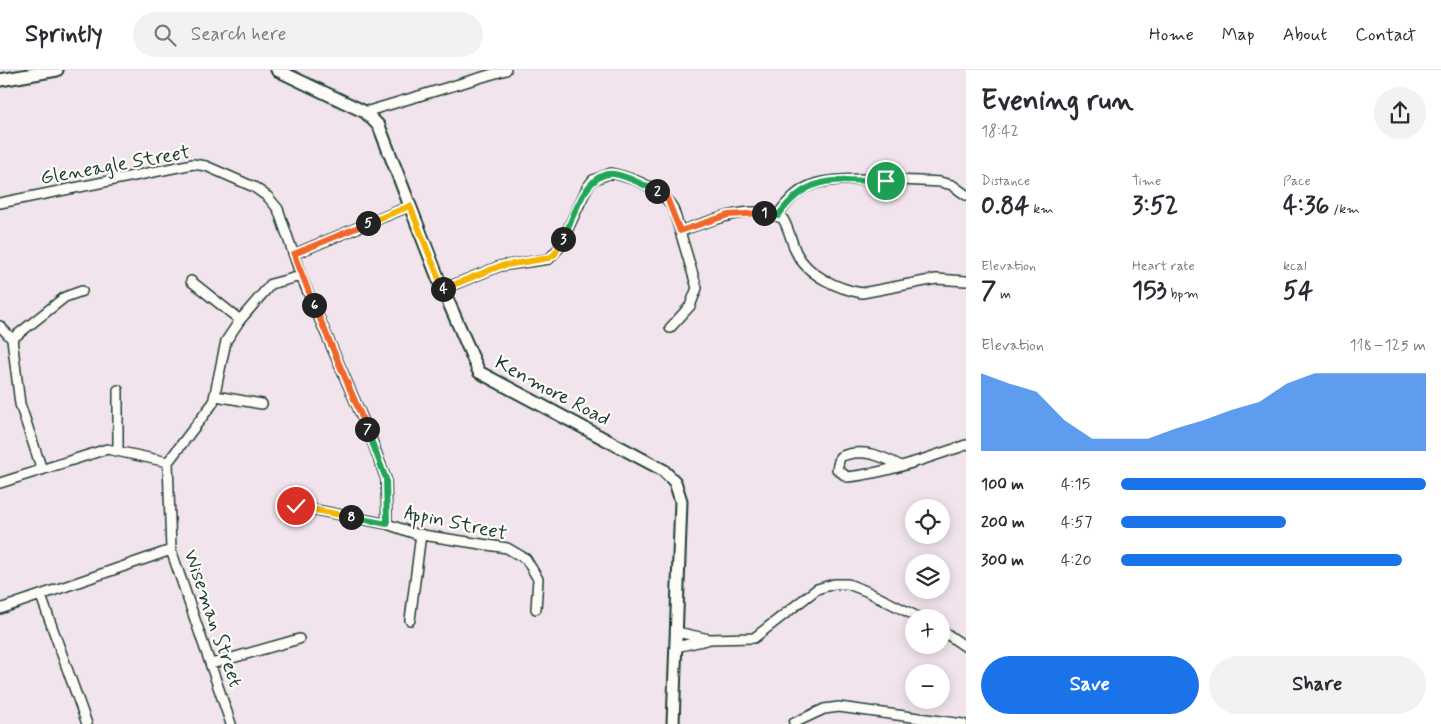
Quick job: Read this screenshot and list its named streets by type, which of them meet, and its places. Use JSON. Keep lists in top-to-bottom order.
{
  "streets": {
    "street": [
      "Gleneagle Street",
      "Kenmore Road",
      "Appin Street",
      "Wiseman Street"
    ]
  },
  "crossings": [
    ["Gleneagle Street", "Appin Street"]
  ],
  "page": {
    "header": "Sprintly",
    "search": "Search here",
    "nav": [
      "Home",
      "Map",
      "About",
      "Contact"
    ],
    "heading": ["Evening run", "18:42"],
    "stats": [
      ["Distance", "0.84 km"],
      ["Time", "3:52"],
      ["Pace", "4:36 /km"],
      ["Elevation", "7 m"],
      ["Heart rate", "153 bpm"],
      ["kcal", "54"]
    ],
    "pins": [
      "2",
      "1",
      "5",
      "3",
      "4",
      "6",
      "7",
      "8"
    ],
    "chart": ["Elevation", "118–125 m"],
    "list": [
      {
        "name": "100 m",
        "note": "4:15"
      },
      {
        "name": "200 m",
        "note": "4:57"
      },
      {
        "name": "300 m",
        "note": "4:20"
      }
    ],
    "map_buttons": ["+", "−"],
    "buttons": ["Save", "Share"]
  }
}
